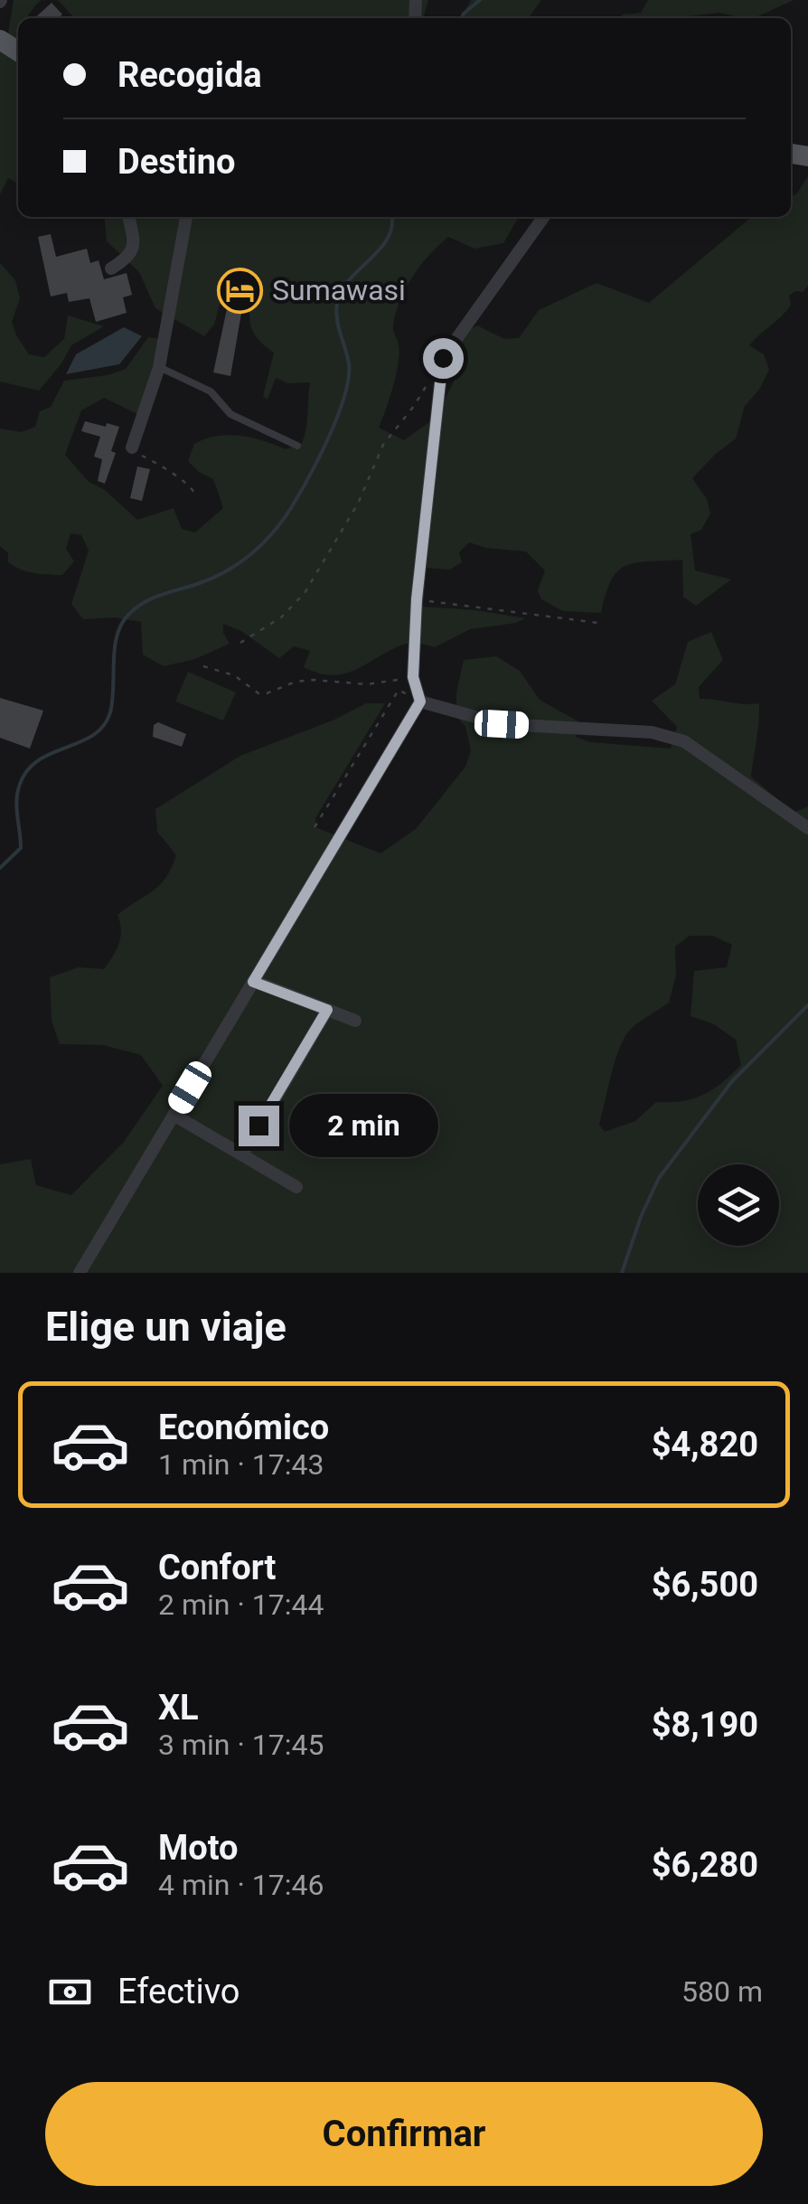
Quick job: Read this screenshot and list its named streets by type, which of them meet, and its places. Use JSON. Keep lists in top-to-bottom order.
{
  "places": {
    "hotel": ["Sumawasi"]
  },
  "page": {
    "banner": ["Recogida", "Destino"],
    "bubble": "2 min",
    "heading": "Elige un viaje",
    "list": [
      {
        "name": "Económico",
        "note": "1 min · 17:43",
        "value": "$4,820"
      },
      {
        "name": "Confort",
        "note": "2 min · 17:44",
        "value": "$6,500"
      },
      {
        "name": "XL",
        "note": "3 min · 17:45",
        "value": "$8,190"
      },
      {
        "name": "Moto",
        "note": "4 min · 17:46",
        "value": "$6,280"
      }
    ],
    "pay": ["Efectivo", "580 m"],
    "buttons": "Confirmar"
  }
}
